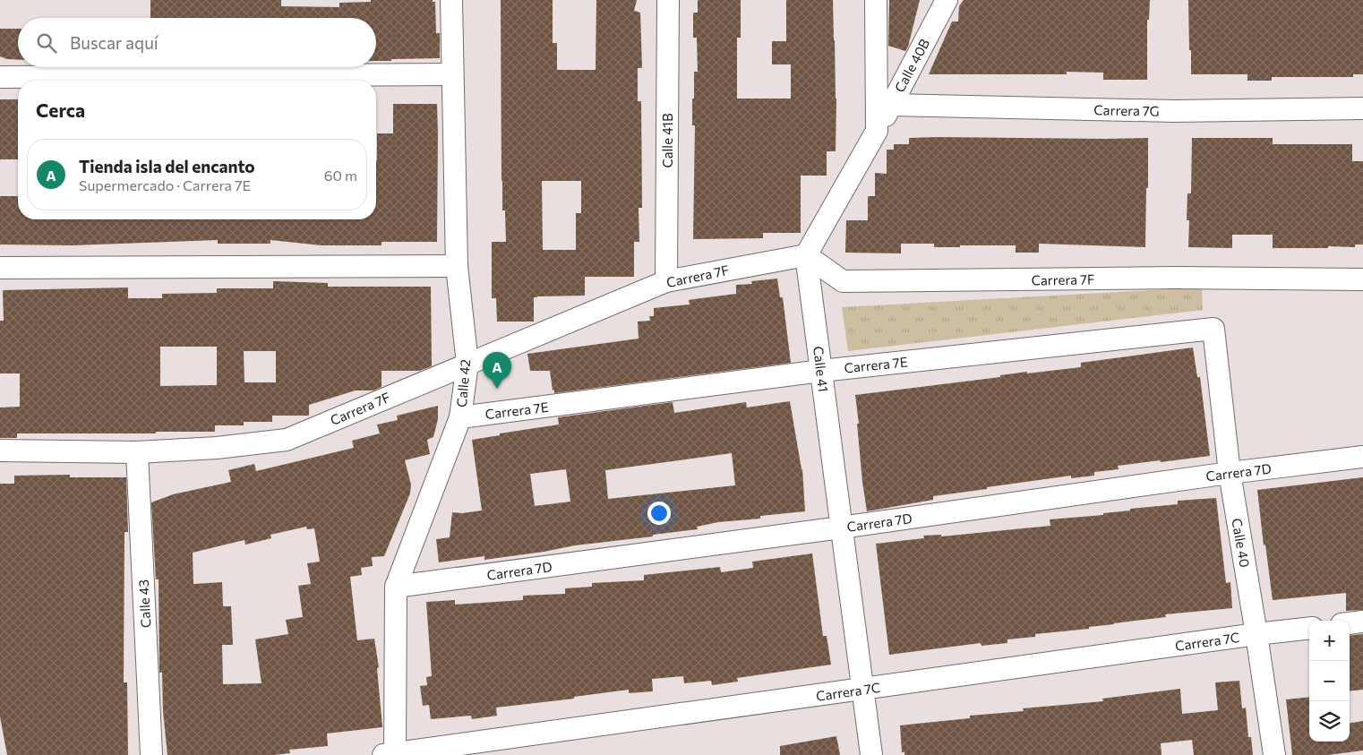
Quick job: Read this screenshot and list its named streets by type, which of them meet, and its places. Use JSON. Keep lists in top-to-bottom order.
{
  "streets": {
    "street": [
      "Calle 40B",
      "Carrera 7G",
      "Calle 41B",
      "Carrera 7F",
      "Carrera 7E",
      "Calle 41",
      "Calle 42",
      "Carrera 7D",
      "Calle 40",
      "Calle 43",
      "Carrera 7C"
    ]
  },
  "crossings": [
    ["Calle 40B", "Carrera 7G"],
    ["Calle 41B", "Carrera 7F"],
    ["Carrera 7F", "Calle 41"],
    ["Carrera 7F", "Calle 42"],
    ["Carrera 7F", "Calle 43"],
    ["Carrera 7E", "Calle 41"],
    ["Carrera 7E", "Calle 42"],
    ["Carrera 7E", "Calle 40"],
    ["Calle 41", "Carrera 7D"],
    ["Calle 41", "Carrera 7C"],
    ["Calle 42", "Carrera 7D"],
    ["Calle 42", "Carrera 7C"],
    ["Carrera 7D", "Calle 40"],
    ["Calle 40", "Carrera 7C"]
  ],
  "page": {
    "search": "Buscar aquí",
    "heading": "Cerca",
    "list": [
      {
        "mark": "A",
        "name": "Tienda isla del encanto",
        "note": "Supermercado · Carrera 7E",
        "value": "60 m"
      }
    ],
    "pins": "A",
    "map_buttons": ["+", "−"]
  }
}
